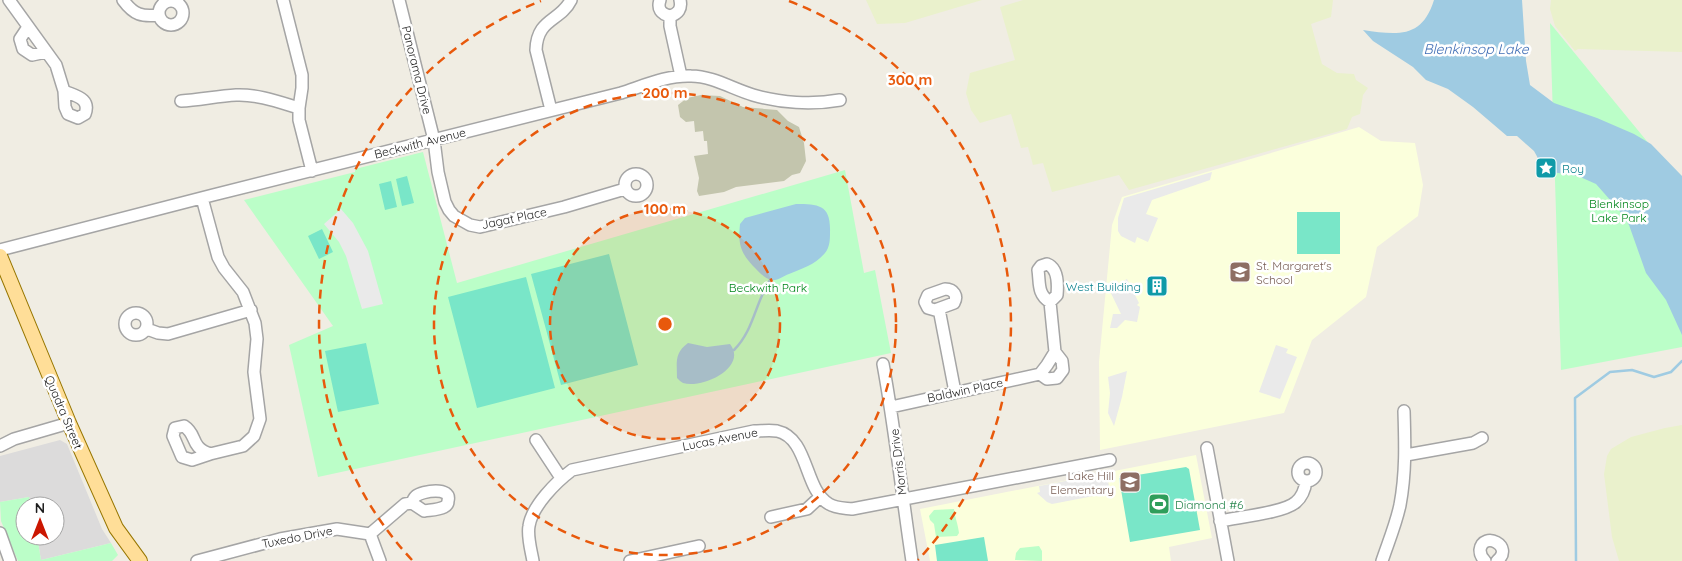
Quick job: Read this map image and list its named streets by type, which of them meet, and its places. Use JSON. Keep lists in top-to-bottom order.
{
  "streets": {
    "main road": ["Quadra Street"],
    "street": [
      "Panorama Drive",
      "Beckwith Avenue",
      "Jagat Place",
      "Baldwin Place",
      "Lucas Avenue",
      "Morris Drive",
      "Tuxedo Drive"
    ]
  },
  "crossings": [
    ["Panorama Drive", "Beckwith Avenue"],
    ["Panorama Drive", "Jagat Place"],
    ["Beckwith Avenue", "Jagat Place"],
    ["Baldwin Place", "Morris Drive"]
  ],
  "water": ["Blenkinsop Lake"],
  "parks": ["Blenkinsop Lake Park", "Beckwith Park"],
  "places": {
    "place": ["Roy"],
    "school or university": ["St. Margaret's School", "Lake Hill Elementary"],
    "building": ["West Building"],
    "sports": ["Diamond #6"]
  },
  "north": "top",
  "rings": ["300 m", "200 m", "100 m"]
}
